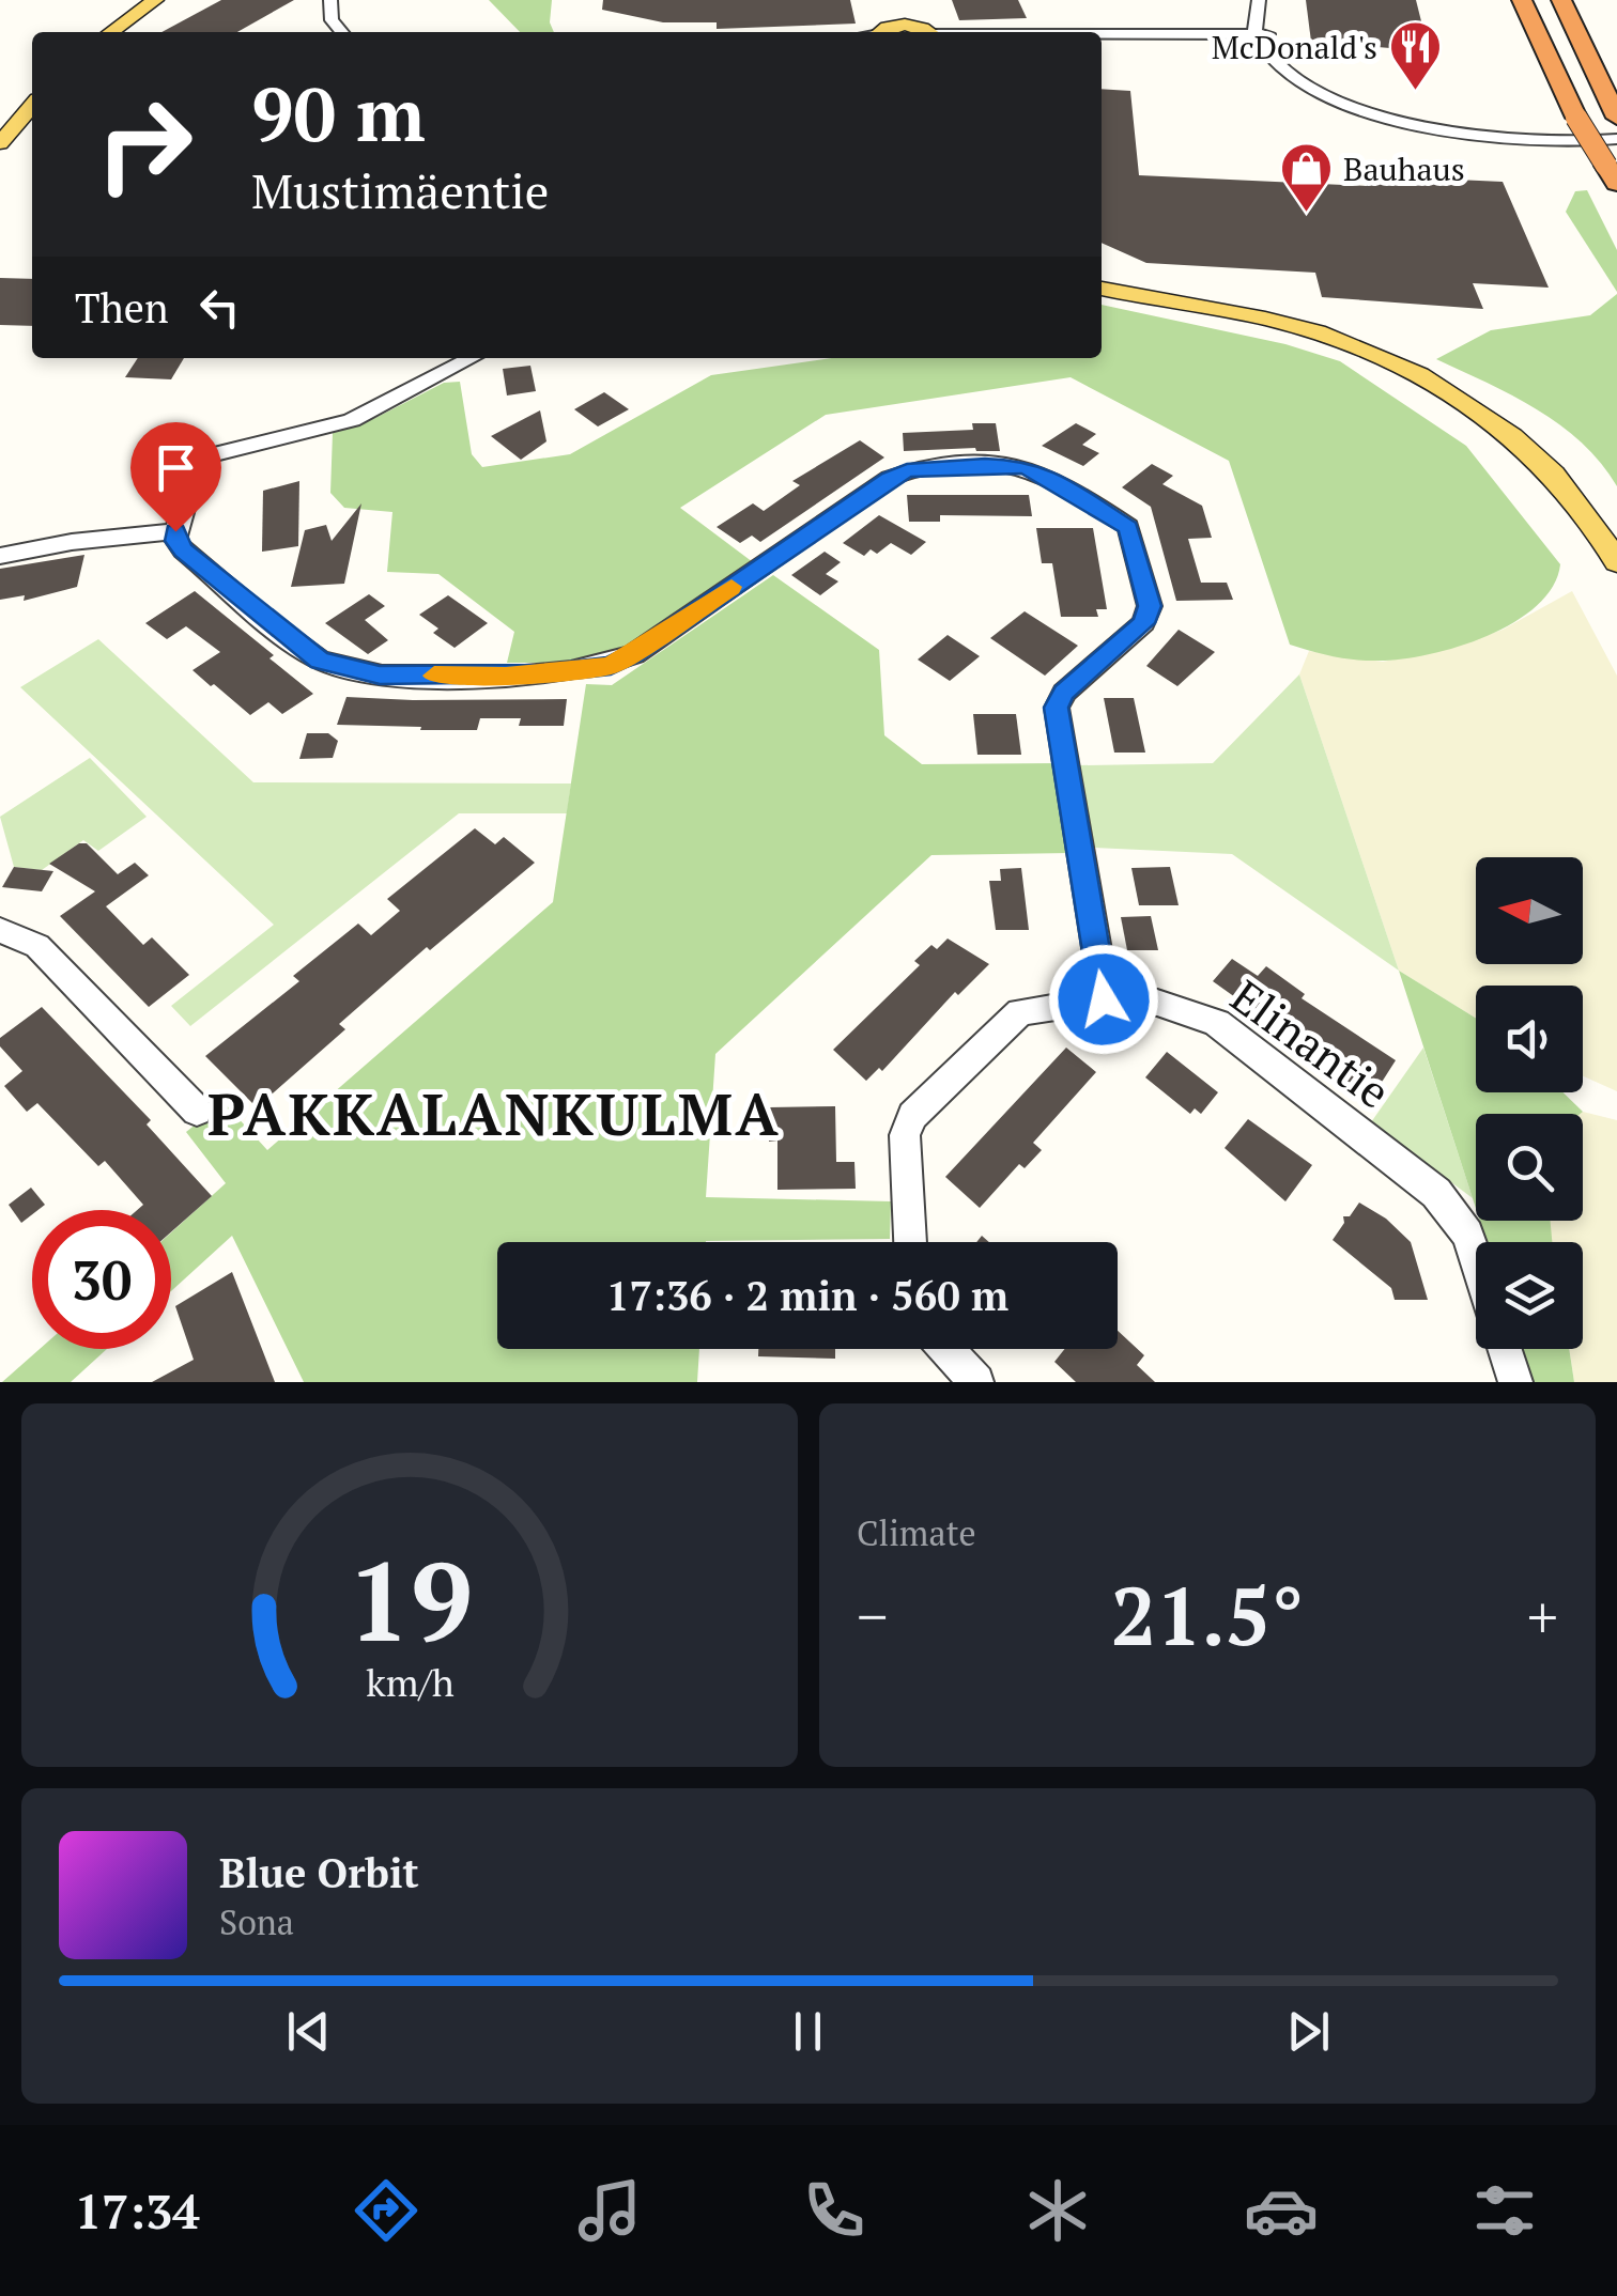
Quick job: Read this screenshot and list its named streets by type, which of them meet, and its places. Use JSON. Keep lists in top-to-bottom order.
{
  "streets": {
    "street": ["Elinantie"]
  },
  "districts": ["PAKKALANKULMA"],
  "places": {
    "restaurant": ["McDonald's"],
    "shop": ["Bauhaus"]
  },
  "north": "left",
  "page": {
    "turn": ["90 m", "Mustimäentie"],
    "then": "Then",
    "limit": "30",
    "trip": "17:36 · 2 min · 560 m",
    "tile": "Climate",
    "heat": ["−", "21.5°", "+"],
    "song": ["Blue Orbit", "Sona"],
    "tabs": "17:34",
    "gauge": ["19", "km/h"]
  }
}
